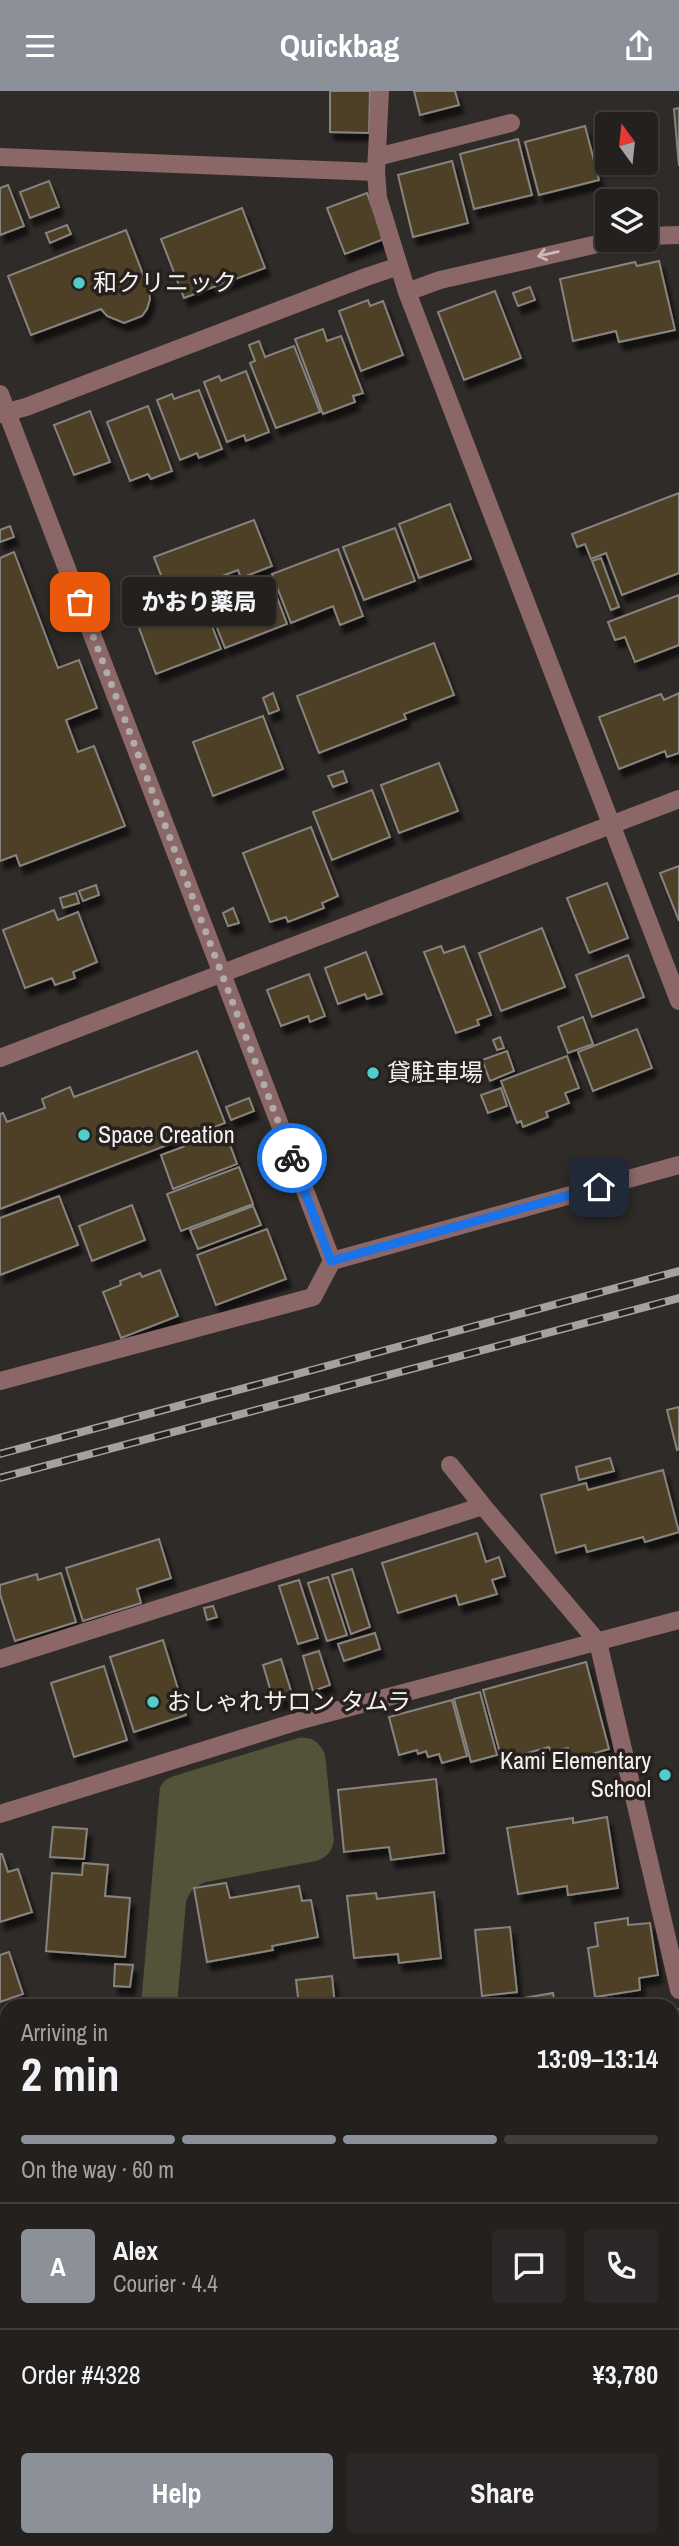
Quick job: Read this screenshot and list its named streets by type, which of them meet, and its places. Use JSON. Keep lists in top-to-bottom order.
{
  "places": [
    "和クリニック",
    "かおり薬局",
    "貸駐車場",
    "Space Creation",
    "おしゃれサロン タムラ",
    "Kami Elementary School"
  ],
  "north": "top",
  "page": {
    "header": "Quickbag",
    "bubble": "かおり薬局",
    "heading": ["2 min", "Arriving in", "13:09–13:14"],
    "panel": [
      "Alex",
      "Courier · 4.4",
      "Order #4328",
      "¥3,780"
    ],
    "bar": "On the way · 60 m",
    "round": "A",
    "buttons": ["Help", "Share"]
  }
}
